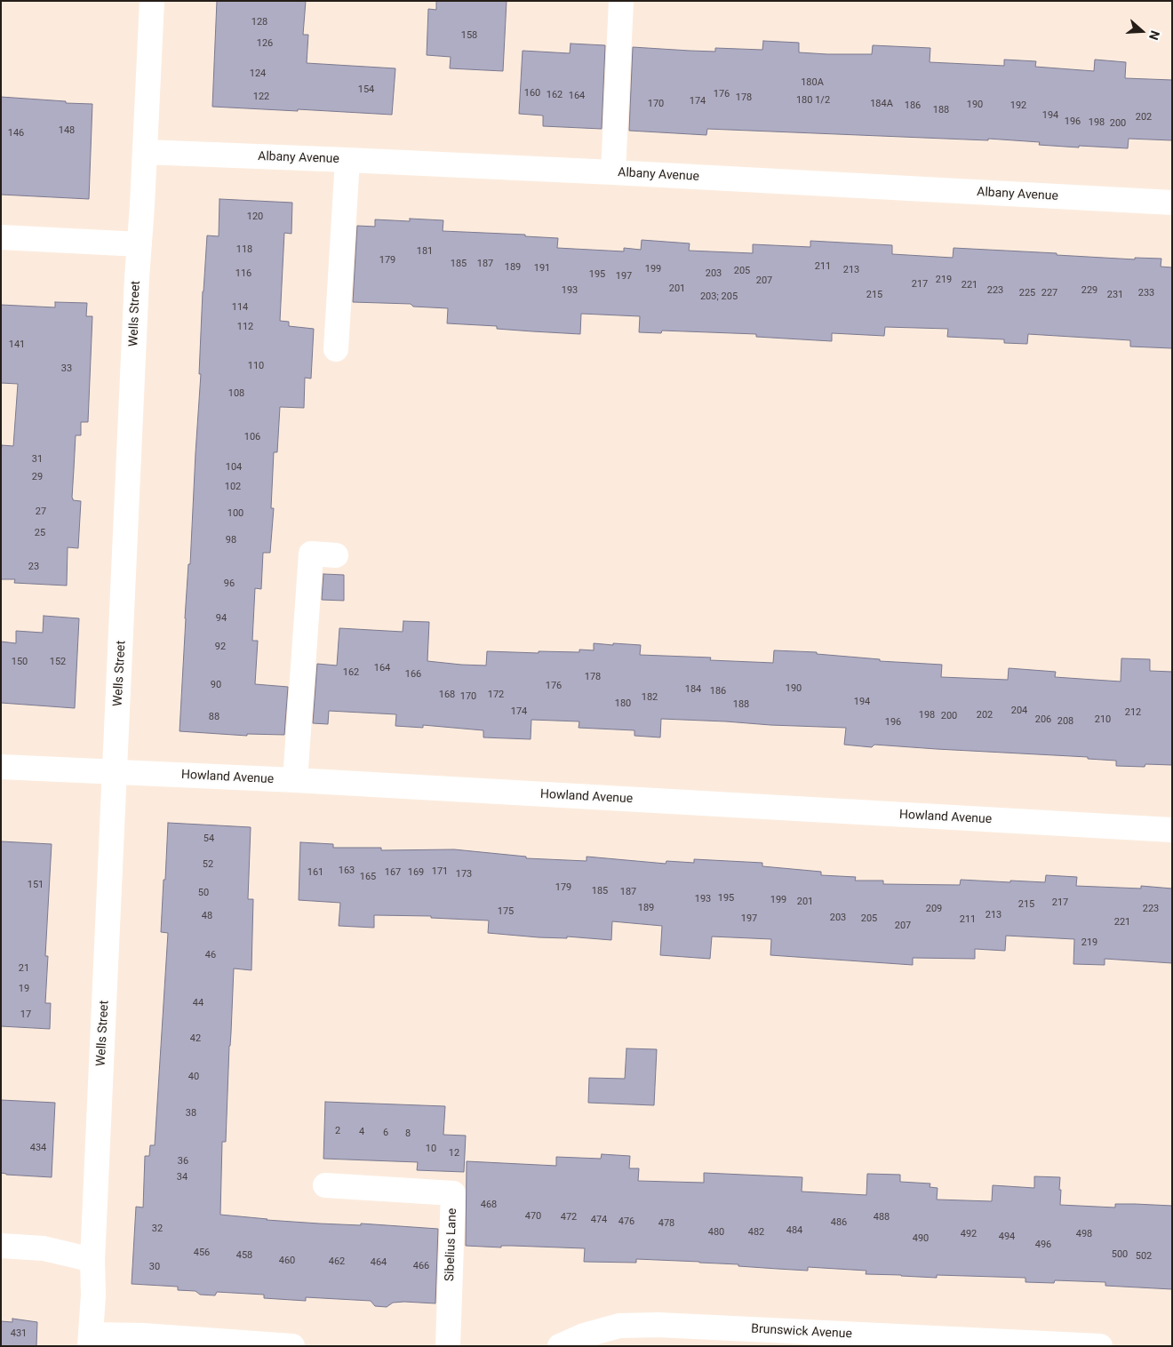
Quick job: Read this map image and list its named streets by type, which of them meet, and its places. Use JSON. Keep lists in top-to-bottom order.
{
  "streets": {
    "street": [
      "Albany Avenue",
      "Wells Street",
      "Howland Avenue",
      "Sibelius Lane",
      "Brunswick Avenue"
    ]
  },
  "crossings": [
    ["Albany Avenue", "Wells Street"],
    ["Wells Street", "Howland Avenue"]
  ],
  "house_numbers": [
    "128",
    "158",
    "126",
    "124",
    "180A",
    "154",
    "160",
    "176",
    "162",
    "164",
    "122",
    "178",
    "180 1/2",
    "174",
    "170",
    "184A",
    "190",
    "186",
    "192",
    "188",
    "194",
    "202",
    "196",
    "198",
    "200",
    "148",
    "146",
    "120",
    "118",
    "181",
    "179",
    "185",
    "187",
    "211",
    "189",
    "191",
    "199",
    "213",
    "205",
    "116",
    "203",
    "195",
    "197",
    "219",
    "207",
    "217",
    "221",
    "201",
    "193",
    "223",
    "229",
    "225",
    "227",
    "233",
    "215",
    "231",
    "203; 205",
    "114",
    "112",
    "141",
    "110",
    "33",
    "108",
    "106",
    "31",
    "104",
    "29",
    "102",
    "27",
    "100",
    "25",
    "98",
    "23",
    "96",
    "94",
    "92",
    "150",
    "152",
    "164",
    "162",
    "166",
    "178",
    "90",
    "176",
    "190",
    "184",
    "186",
    "168",
    "172",
    "170",
    "182",
    "194",
    "180",
    "188",
    "204",
    "174",
    "212",
    "198",
    "202",
    "200",
    "88",
    "206",
    "210",
    "208",
    "196",
    "54",
    "52",
    "163",
    "171",
    "161",
    "167",
    "169",
    "173",
    "165",
    "151",
    "179",
    "185",
    "187",
    "50",
    "195",
    "193",
    "199",
    "201",
    "217",
    "215",
    "189",
    "209",
    "223",
    "175",
    "213",
    "48",
    "203",
    "197",
    "205",
    "211",
    "221",
    "207",
    "219",
    "46",
    "21",
    "19",
    "44",
    "17",
    "42",
    "40",
    "38",
    "2",
    "4",
    "6",
    "8",
    "434",
    "10",
    "12",
    "36",
    "34",
    "468",
    "470",
    "472",
    "488",
    "474",
    "476",
    "486",
    "478",
    "32",
    "484",
    "480",
    "482",
    "492",
    "498",
    "494",
    "490",
    "496",
    "456",
    "500",
    "458",
    "502",
    "460",
    "462",
    "464",
    "466",
    "30",
    "431"
  ],
  "north": "right"
}
